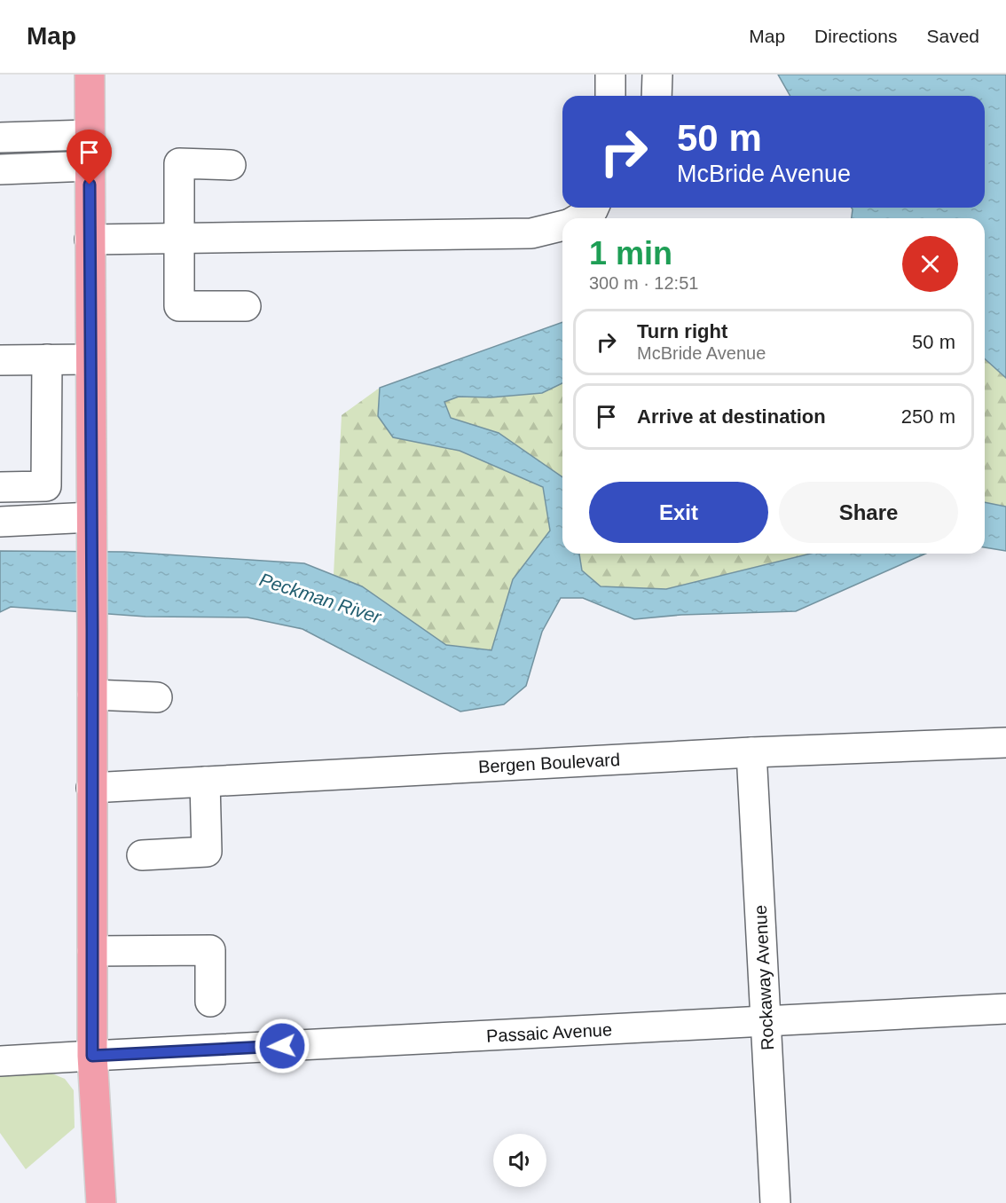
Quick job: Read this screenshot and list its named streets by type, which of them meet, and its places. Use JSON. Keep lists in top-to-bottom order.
{
  "streets": {
    "street": ["Bergen Boulevard", "Rockaway Avenue", "Passaic Avenue"]
  },
  "crossings": [
    ["Bergen Boulevard", "Rockaway Avenue"],
    ["Rockaway Avenue", "Passaic Avenue"]
  ],
  "water": ["Peckman River"],
  "page": {
    "header": "Map",
    "nav": ["Map", "Directions", "Saved"],
    "turn": ["50 m", "McBride Avenue"],
    "heading": ["1 min", "300 m · 12:51"],
    "list": [
      {
        "name": "Turn right",
        "note": "McBride Avenue",
        "value": "50 m"
      },
      {
        "name": "Arrive at destination",
        "value": "250 m"
      }
    ],
    "buttons": ["Exit", "Share"]
  }
}
